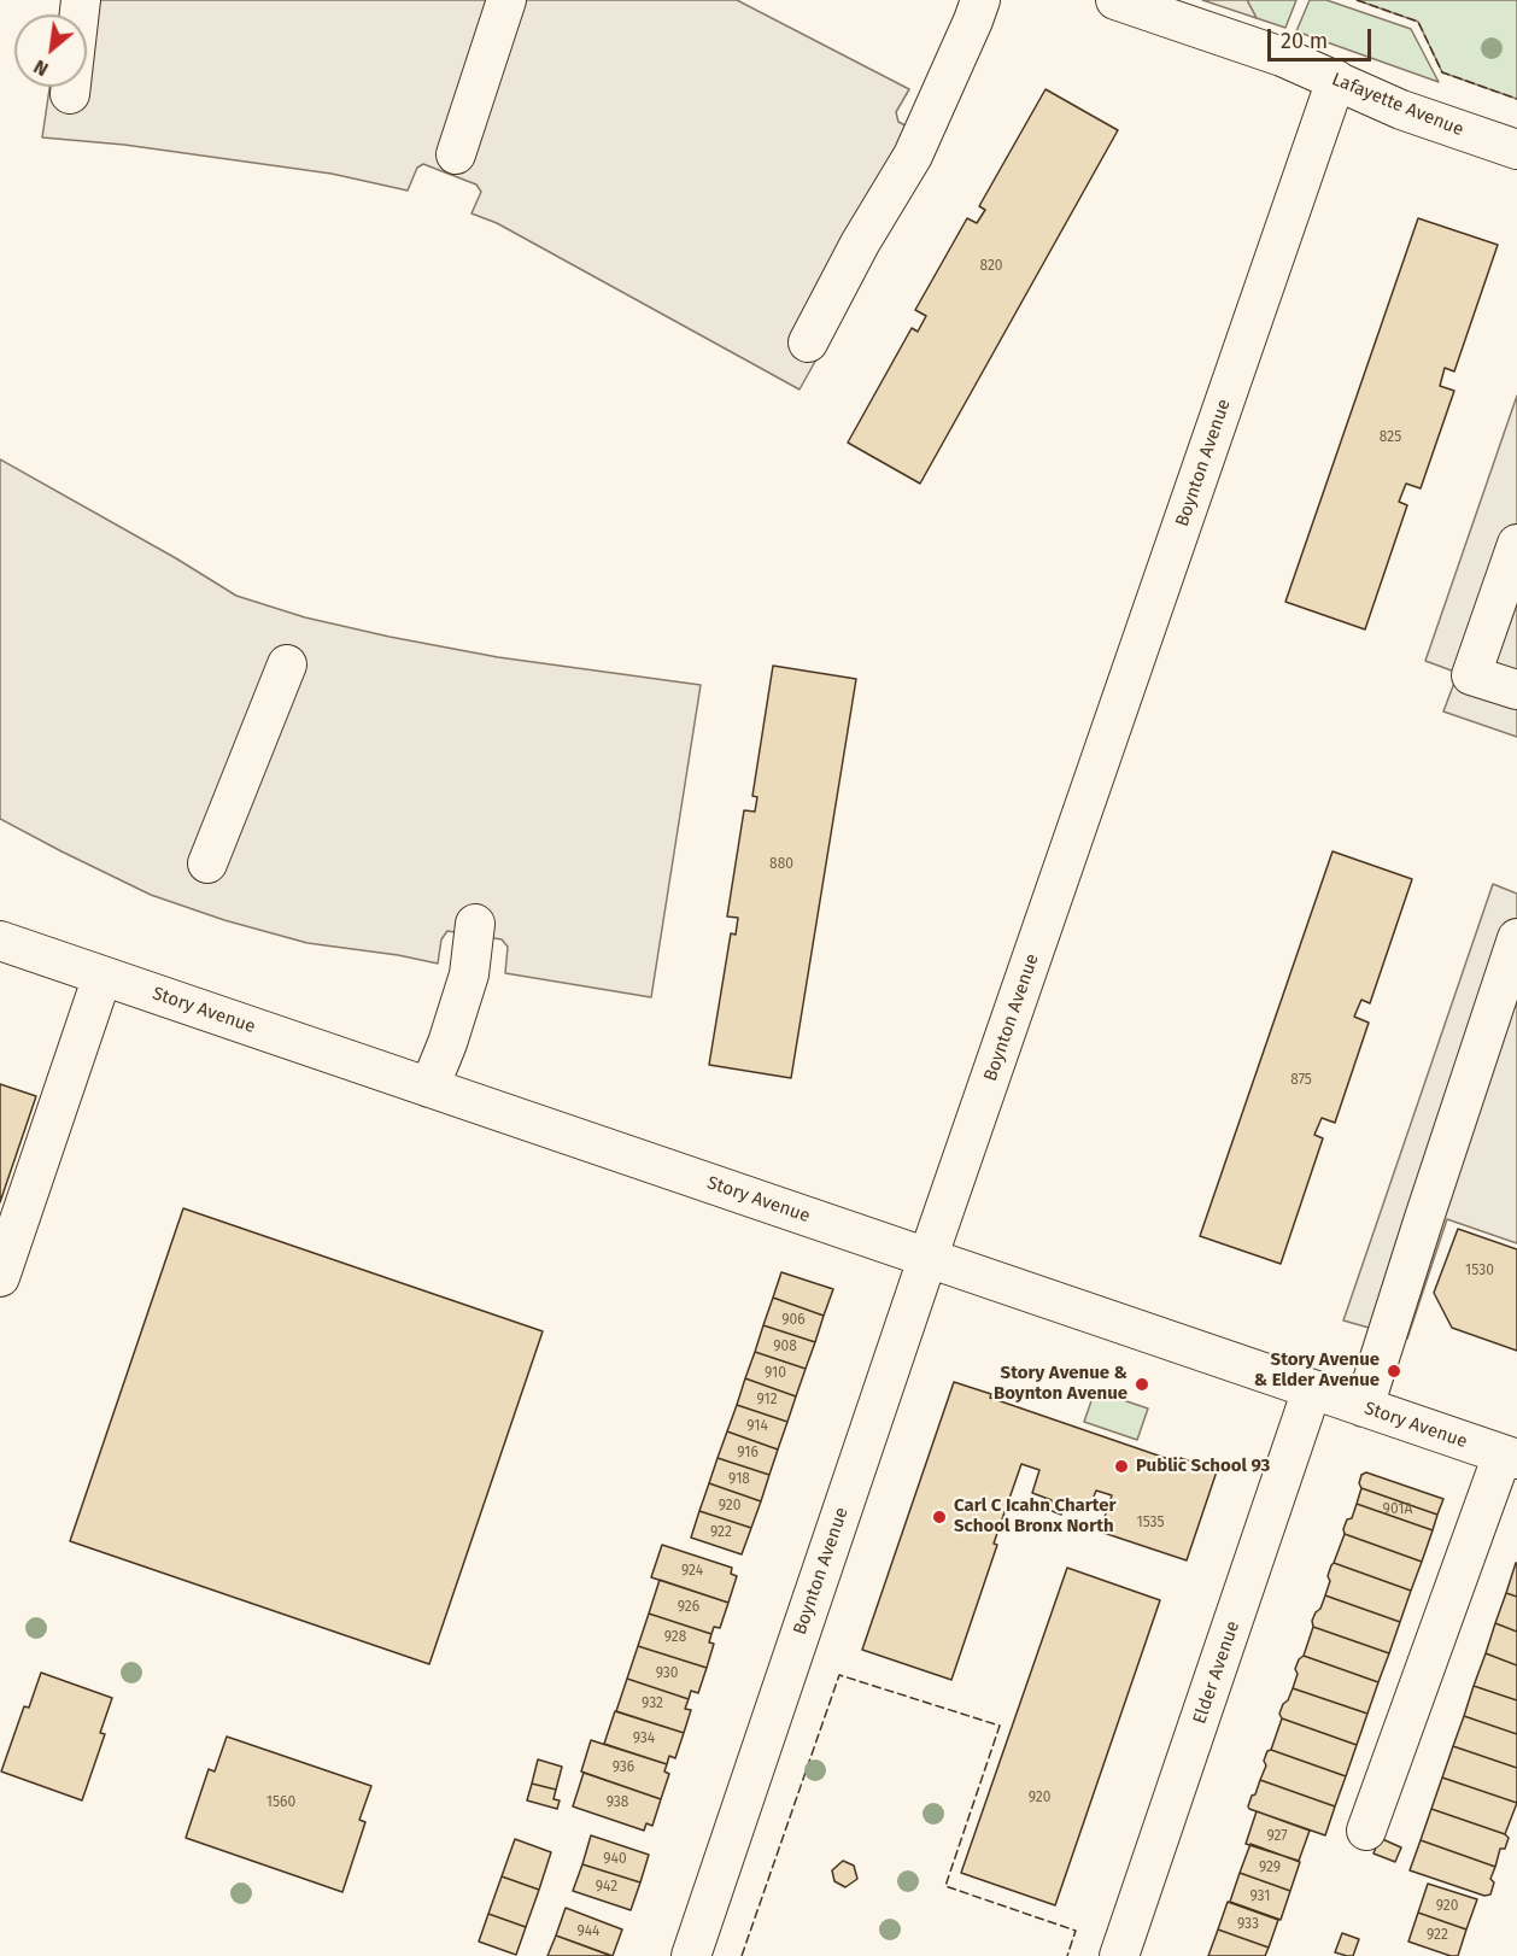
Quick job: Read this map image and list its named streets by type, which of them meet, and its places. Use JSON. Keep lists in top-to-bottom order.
{
  "streets": {
    "street": [
      "Lafayette Avenue",
      "Boynton Avenue",
      "Story Avenue",
      "Elder Avenue"
    ]
  },
  "crossings": [
    ["Lafayette Avenue", "Boynton Avenue"],
    ["Boynton Avenue", "Story Avenue"],
    ["Story Avenue", "Elder Avenue"]
  ],
  "places": [
    "Story Avenue & Elder Avenue",
    "Story Avenue & Boynton Avenue",
    "Public School 93",
    "Carl C Icahn Charter School Bronx North"
  ],
  "house_numbers": [
    "820",
    "825",
    "880",
    "875",
    "1530",
    "906",
    "908",
    "910",
    "912",
    "914",
    "916",
    "918",
    "920",
    "901A",
    "1535",
    "922",
    "924",
    "926",
    "928",
    "930",
    "932",
    "934",
    "936",
    "920",
    "1560",
    "938",
    "927",
    "940",
    "929",
    "942",
    "931",
    "920",
    "933",
    "944",
    "922"
  ],
  "scale_bar": "20 m",
  "north": "bottom left"
}
